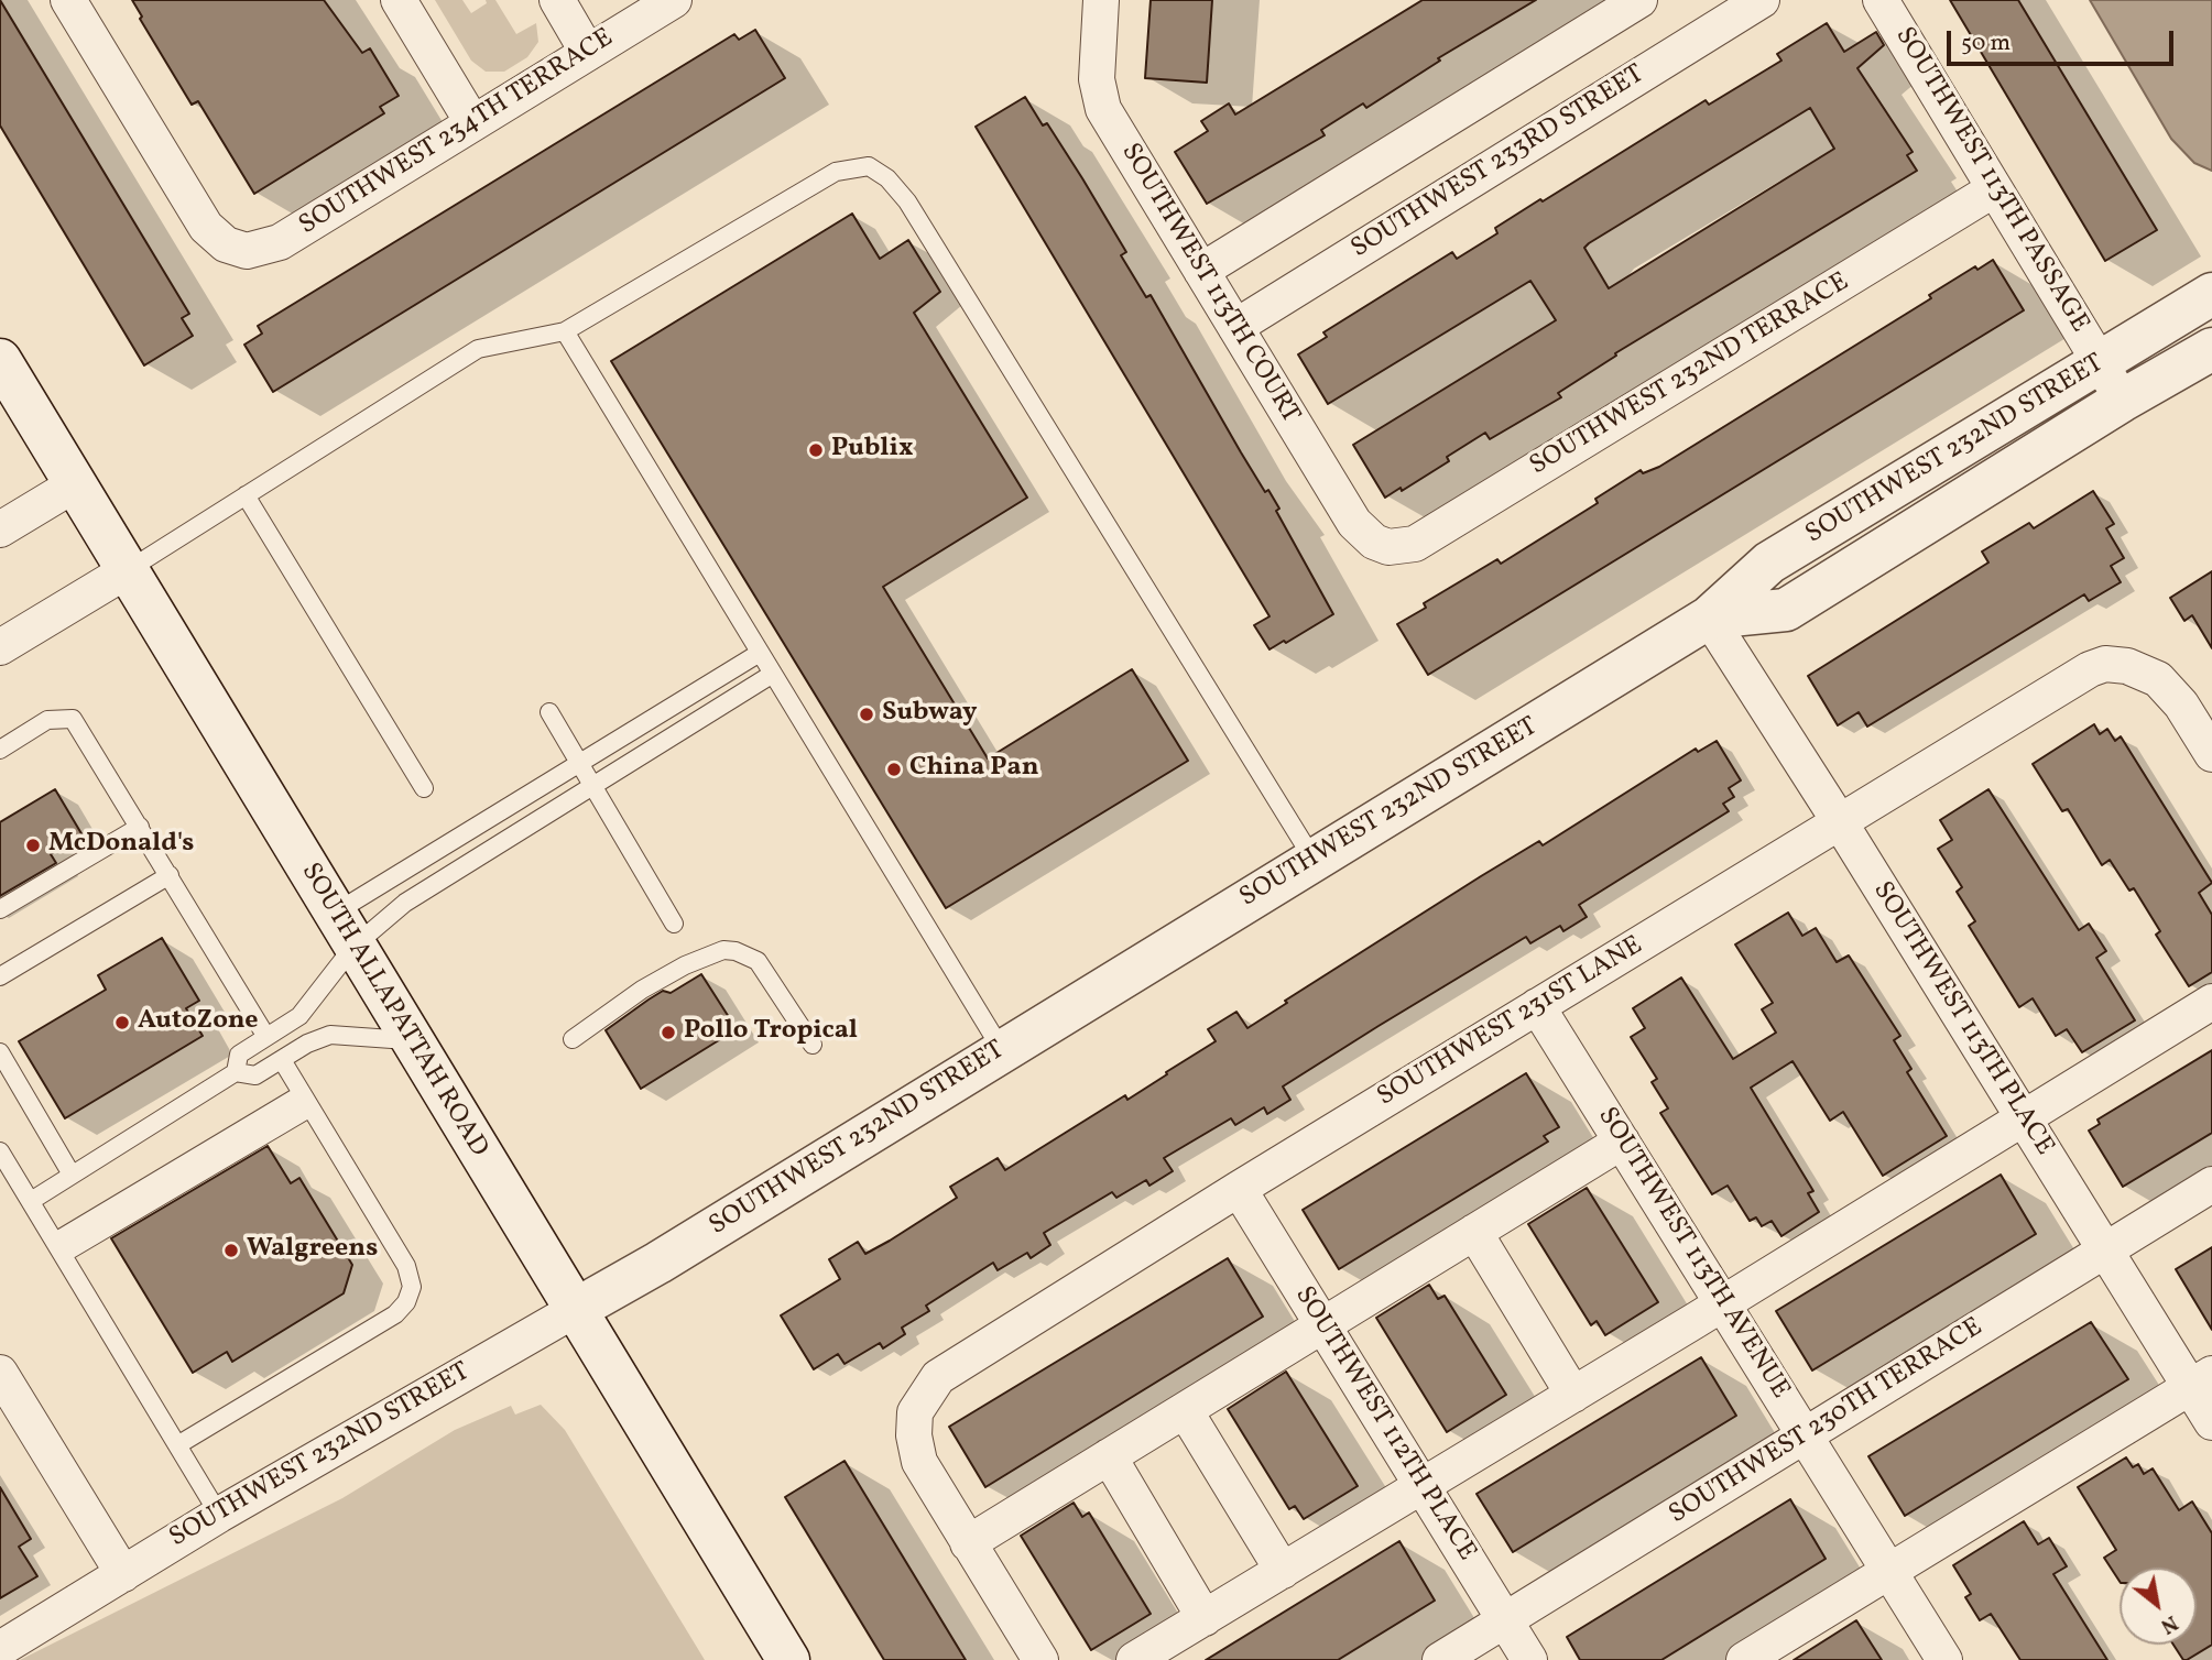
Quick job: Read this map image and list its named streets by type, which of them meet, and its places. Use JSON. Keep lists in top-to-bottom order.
{
  "streets": {
    "street": [
      "SOUTHWEST 234TH TERRACE",
      "SOUTHWEST 233RD STREET",
      "SOUTHWEST 113TH PASSAGE",
      "SOUTHWEST 113TH COURT",
      "SOUTHWEST 232ND TERRACE",
      "SOUTHWEST 232ND STREET",
      "SOUTH ALLAPATTAH ROAD",
      "SOUTHWEST 113TH PLACE",
      "SOUTHWEST 231ST LANE",
      "SOUTHWEST 113TH AVENUE",
      "SOUTHWEST 230TH TERRACE",
      "SOUTHWEST 112TH PLACE"
    ]
  },
  "crossings": [
    ["SOUTHWEST 233RD STREET", "SOUTHWEST 113TH COURT"],
    ["SOUTHWEST 113TH PASSAGE", "SOUTHWEST 232ND TERRACE"],
    ["SOUTHWEST 113TH PASSAGE", "SOUTHWEST 232ND STREET"],
    ["SOUTHWEST 113TH COURT", "SOUTHWEST 232ND TERRACE"],
    ["SOUTHWEST 232ND STREET", "SOUTH ALLAPATTAH ROAD"],
    ["SOUTHWEST 232ND STREET", "SOUTHWEST 113TH PLACE"],
    ["SOUTHWEST 113TH PLACE", "SOUTHWEST 231ST LANE"],
    ["SOUTHWEST 113TH PLACE", "SOUTHWEST 230TH TERRACE"],
    ["SOUTHWEST 231ST LANE", "SOUTHWEST 113TH AVENUE"],
    ["SOUTHWEST 231ST LANE", "SOUTHWEST 112TH PLACE"],
    ["SOUTHWEST 113TH AVENUE", "SOUTHWEST 230TH TERRACE"],
    ["SOUTHWEST 230TH TERRACE", "SOUTHWEST 112TH PLACE"]
  ],
  "places": [
    "Publix",
    "Subway",
    "China Pan",
    "McDonald's",
    "AutoZone",
    "Pollo Tropical",
    "Walgreens"
  ],
  "scale_bar": "50 m",
  "north": "bottom right"
}
